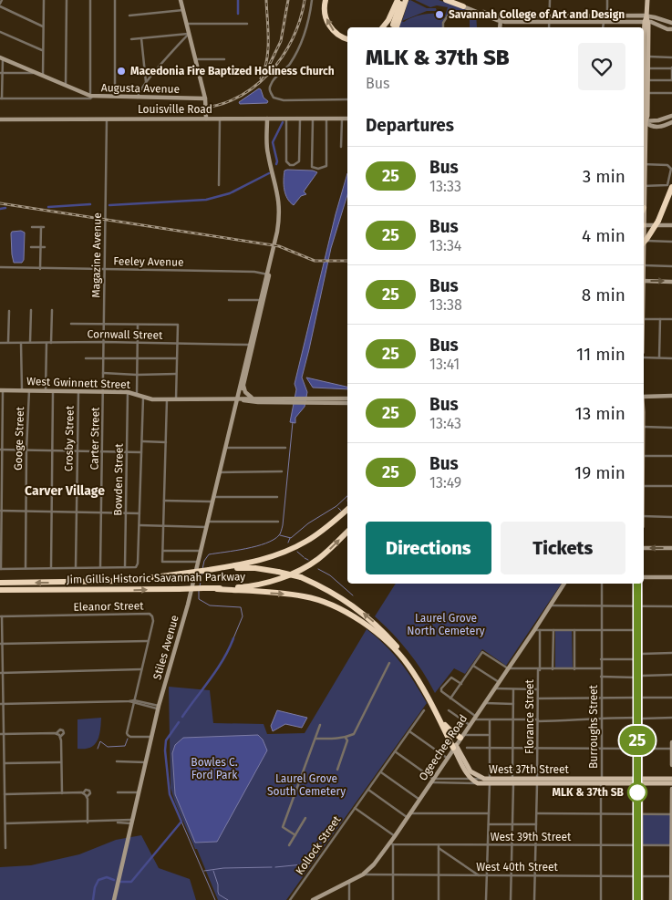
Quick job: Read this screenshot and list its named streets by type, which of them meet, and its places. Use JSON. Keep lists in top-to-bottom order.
{
  "streets": {
    "highway": ["Jim Gillis Historic Savannah Parkway"],
    "main road": [
      "Augusta Avenue",
      "Louisville Road",
      "West Gwinnett Street",
      "Stiles Avenue",
      "Ogeechee Road",
      "West 37th Street"
    ],
    "street": [
      "Magazine Avenue",
      "Feeley Avenue",
      "Cornwall Street",
      "Googe Street",
      "Crosby Street",
      "Carter Street",
      "Bowden Street",
      "Eleanor Street",
      "Florance Street",
      "Burroughs Street",
      "West 39th Street",
      "Kollock Street",
      "West 40th Street"
    ]
  },
  "crossings": [
    ["Louisville Road", "Magazine Avenue"],
    ["Louisville Road", "Stiles Avenue"],
    ["Magazine Avenue", "Feeley Avenue"],
    ["Magazine Avenue", "Cornwall Street"],
    ["Magazine Avenue", "West Gwinnett Street"],
    ["Magazine Avenue", "Carter Street"],
    ["Feeley Avenue", "Stiles Avenue"],
    ["Cornwall Street", "Stiles Avenue"],
    ["West Gwinnett Street", "Googe Street"],
    ["West Gwinnett Street", "Crosby Street"],
    ["West Gwinnett Street", "Carter Street"],
    ["West Gwinnett Street", "Bowden Street"],
    ["West Gwinnett Street", "Stiles Avenue"],
    ["Eleanor Street", "Stiles Avenue"],
    ["Florance Street", "West 37th Street"],
    ["Florance Street", "West 39th Street"],
    ["Florance Street", "West 40th Street"],
    ["Burroughs Street", "West 37th Street"],
    ["Burroughs Street", "West 39th Street"],
    ["Burroughs Street", "West 40th Street"],
    ["Ogeechee Road", "West 37th Street"],
    ["Ogeechee Road", "West 39th Street"],
    ["Ogeechee Road", "West 40th Street"]
  ],
  "districts": ["Carver Village"],
  "parks": ["Laurel Grove North Cemetery", "Bowles C. Ford Park", "Laurel Grove South Cemetery"],
  "places": ["Savannah College of Art and Design", "Macedonia Fire Baptized Holiness Church", "MLK & 37th SB"],
  "lines": ["bus line 25"],
  "page": {
    "on_map": "25",
    "heading": [
      ["MLK & 37th SB", "Bus"],
      "Departures"
    ],
    "list": [
      {
        "mark": "25",
        "name": "Bus",
        "note": "13:33",
        "value": "3 min"
      },
      {
        "mark": "25",
        "name": "Bus",
        "note": "13:34",
        "value": "4 min"
      },
      {
        "mark": "25",
        "name": "Bus",
        "note": "13:38",
        "value": "8 min"
      },
      {
        "mark": "25",
        "name": "Bus",
        "note": "13:41",
        "value": "11 min"
      },
      {
        "mark": "25",
        "name": "Bus",
        "note": "13:43",
        "value": "13 min"
      },
      {
        "mark": "25",
        "name": "Bus",
        "note": "13:49",
        "value": "19 min"
      }
    ],
    "buttons": ["Directions", "Tickets"]
  }
}
